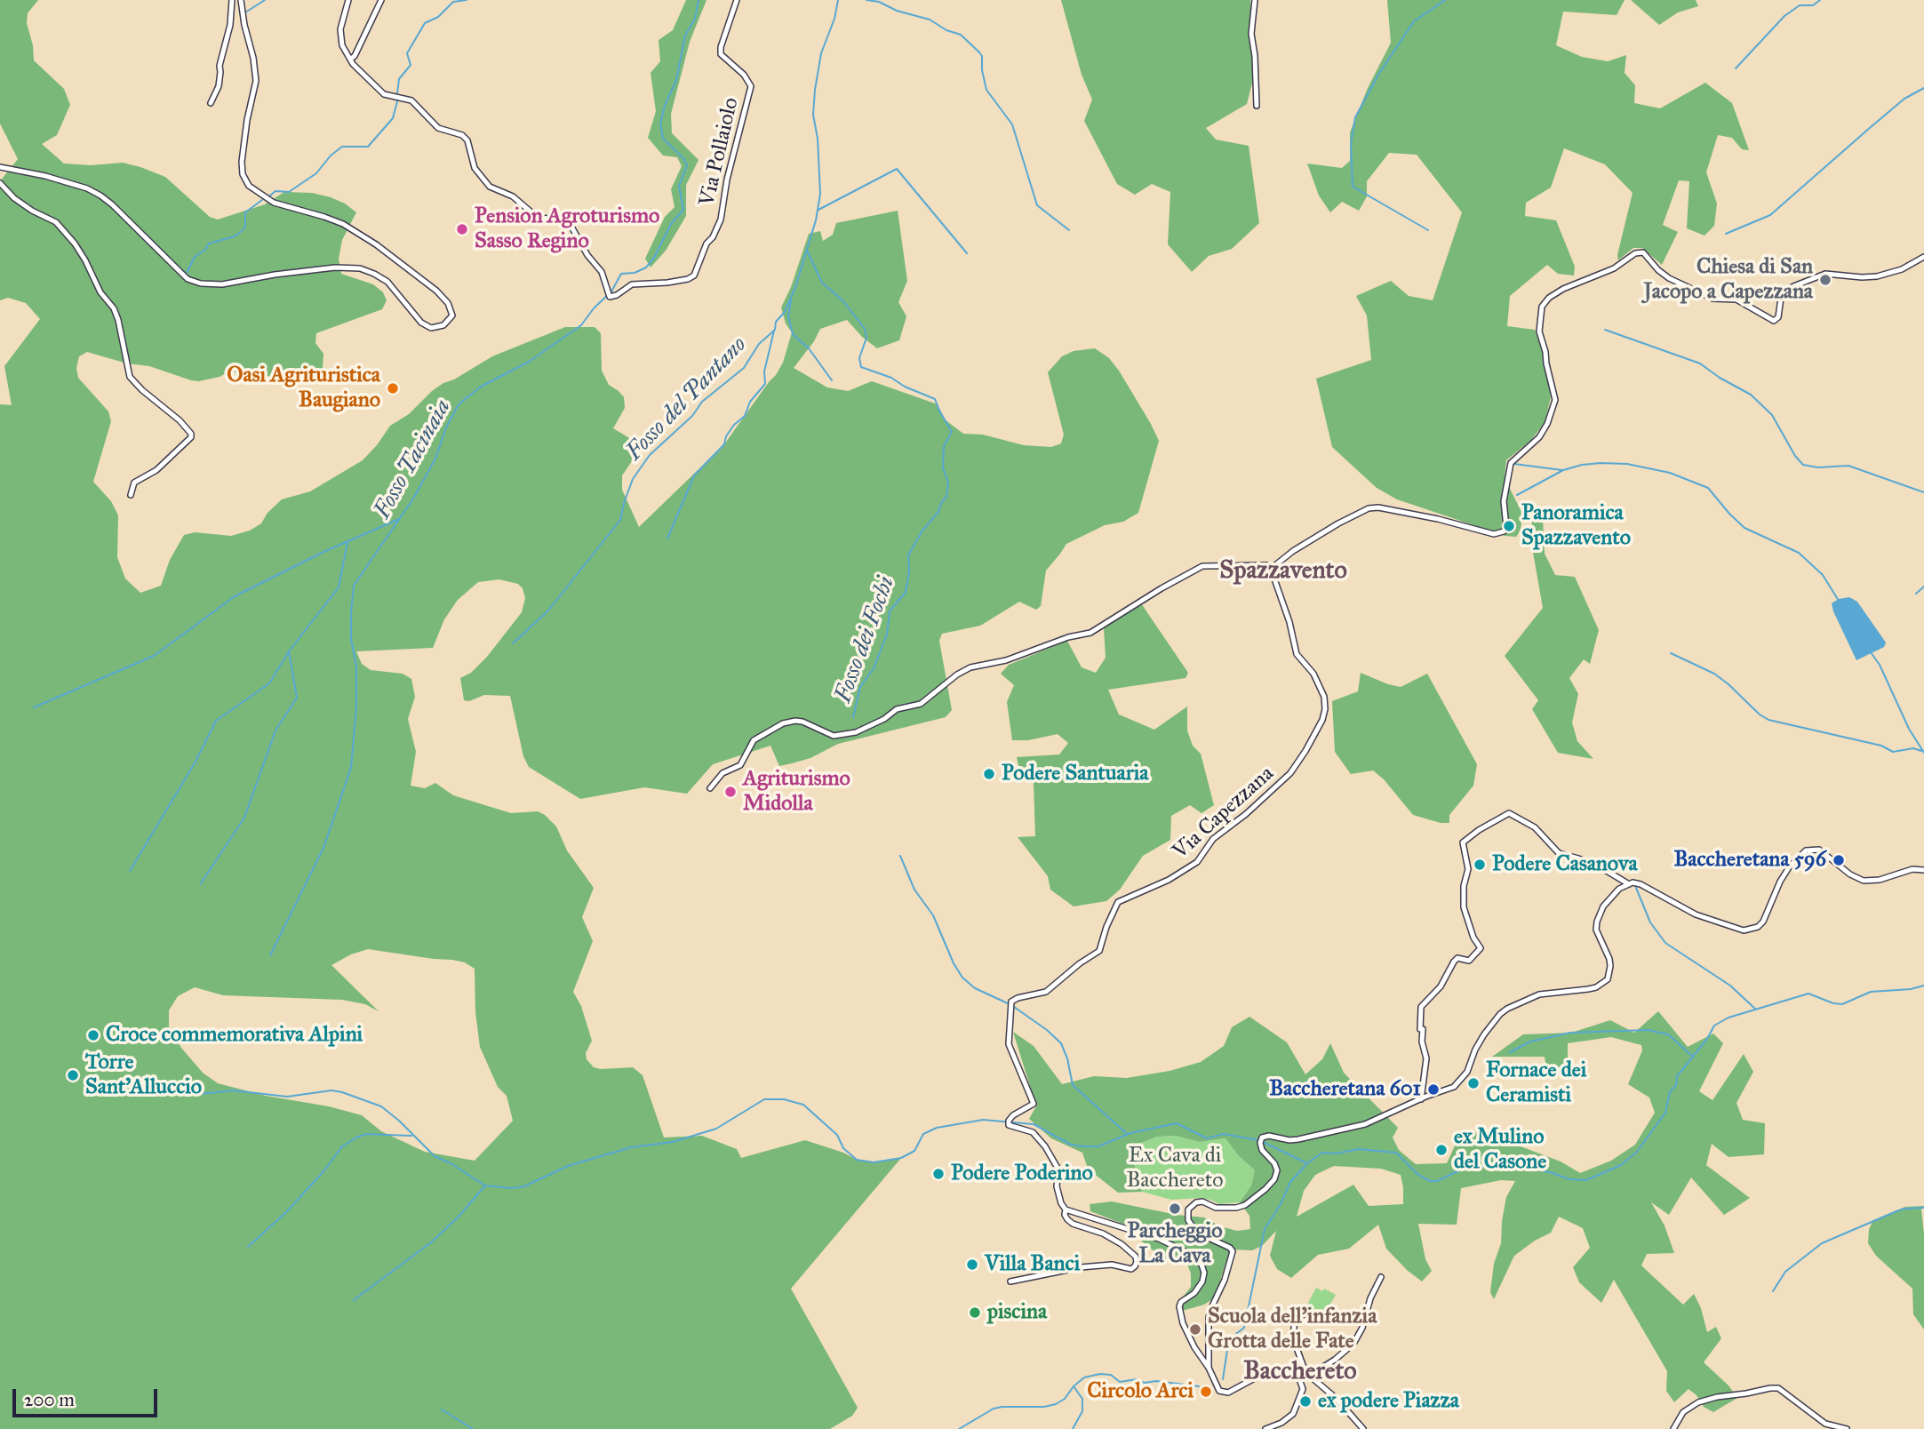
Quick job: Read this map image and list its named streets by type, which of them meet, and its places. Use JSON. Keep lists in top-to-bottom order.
{
  "streets": {
    "street": ["Via Pollaiolo", "Via Capezzana"]
  },
  "districts": ["Spazzavento", "Bacchereto"],
  "water": ["Fosso del Pantano", "Fosso Tacinaia", "Fosso dei Fochi"],
  "parks": ["Ex Cava di Bacchereto"],
  "places": [
    "Pension Agroturismo Sasso Regino",
    "Chiesa di San Jacopo a Capezzana",
    "Oasi Agrituristica Baugiano",
    "Panoramica Spazzavento",
    "Podere Santuaria",
    "Agriturismo Midolla",
    "Baccheretana 596",
    "Podere Casanova",
    "Croce commemorativa Alpini",
    "Torre Sant'Alluccio",
    "Fornace dei Ceramisti",
    "Baccheretana 601",
    "ex Mulino del Casone",
    "Podere Poderino",
    "Parcheggio La Cava",
    "Villa Banci",
    "piscina",
    "Scuola dell'infanzia Grotta delle Fate",
    "Circolo Arci",
    "ex podere Piazza"
  ],
  "scale_bar": "200 m"
}
